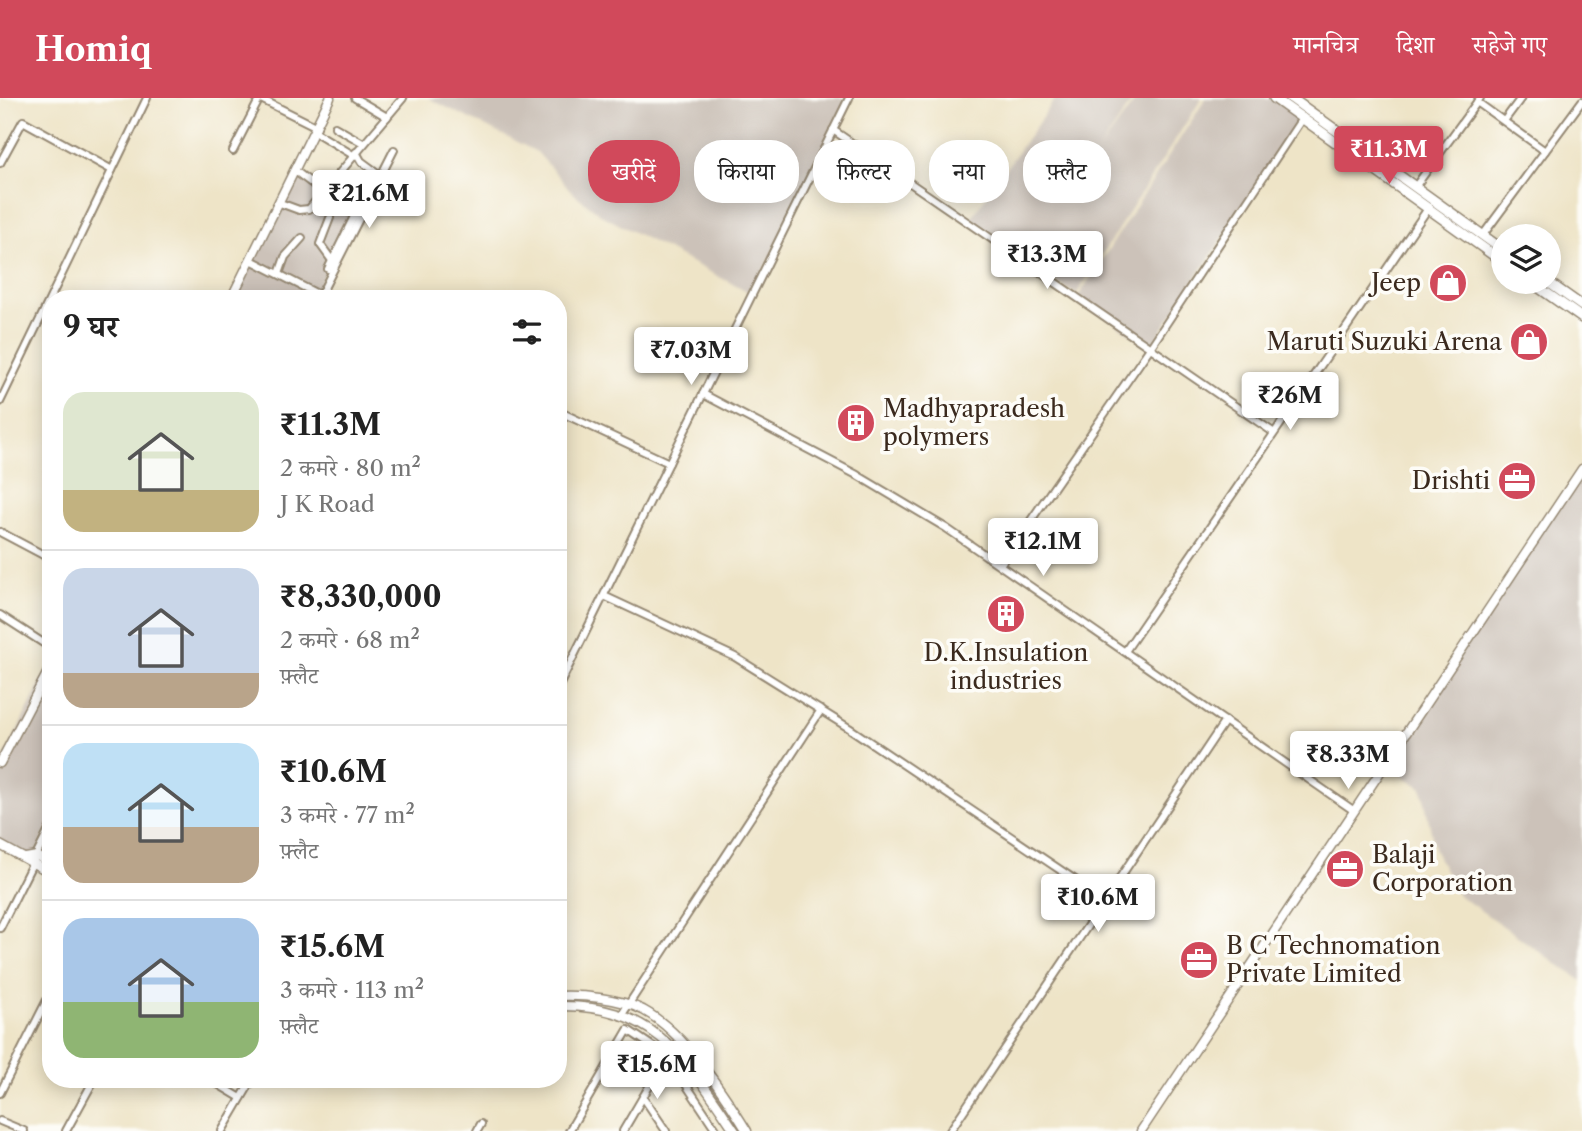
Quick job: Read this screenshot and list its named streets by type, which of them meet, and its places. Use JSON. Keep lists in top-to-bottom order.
{
  "places": {
    "shop": ["Jeep", "Maruti Suzuki Arena"],
    "building": ["Madhyapradesh polymers", "D.K.Insulation industries"],
    "office": ["Drishti", "Balaji Corporation", "B C Technomation Private Limited"]
  },
  "page": {
    "header": "Homiq",
    "nav": ["मानचित्र", "दिशा", "सहेजे गए"],
    "price": [
      "₹11.3M",
      "₹21.6M",
      "₹13.3M",
      "₹7.03M",
      "₹26M",
      "₹12.1M",
      "₹8.33M",
      "₹10.6M",
      "₹15.6M"
    ],
    "chip": [
      "खरीदें",
      "किराया",
      "फ़िल्टर",
      "नया",
      "फ़्लैट"
    ],
    "heading": "9 घर",
    "list": [
      {
        "name": "₹11.3M",
        "note": "2 कमरे · 80 m² · J K Road"
      },
      {
        "name": "₹8,330,000",
        "note": "2 कमरे · 68 m² · फ़्लैट"
      },
      {
        "name": "₹10.6M",
        "note": "3 कमरे · 77 m² · फ़्लैट"
      },
      {
        "name": "₹15.6M",
        "note": "3 कमरे · 113 m² · फ़्लैट"
      }
    ]
  }
}
